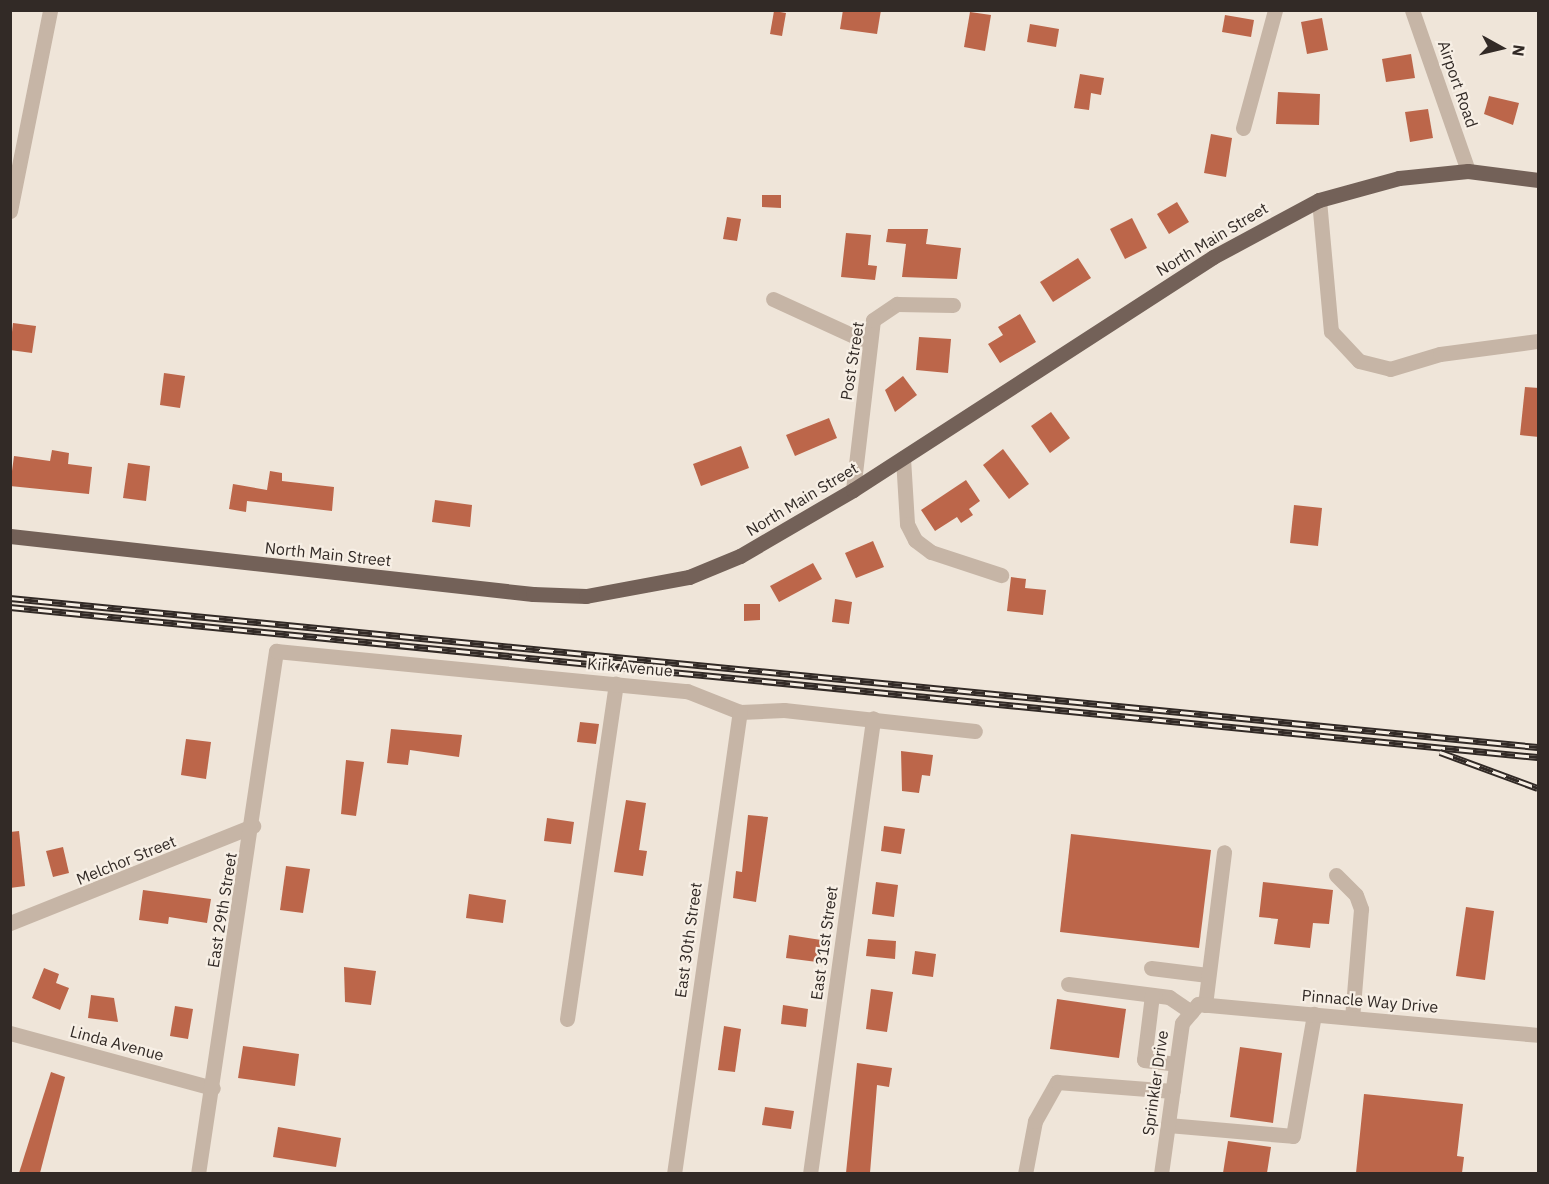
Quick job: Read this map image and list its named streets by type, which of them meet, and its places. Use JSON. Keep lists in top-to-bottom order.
{
  "streets": {
    "main road": ["North Main Street"],
    "street": [
      "Airport Road",
      "Post Street",
      "Kirk Avenue",
      "Melchor Street",
      "East 29th Street",
      "East 30th Street",
      "East 31st Street",
      "Pinnacle Way Drive",
      "Linda Avenue",
      "Sprinkler Drive"
    ]
  },
  "crossings": [
    ["Airport Road", "North Main Street"],
    ["North Main Street", "Post Street"],
    ["Kirk Avenue", "East 29th Street"],
    ["Kirk Avenue", "East 30th Street"],
    ["Kirk Avenue", "East 31st Street"],
    ["Melchor Street", "East 29th Street"],
    ["East 29th Street", "Linda Avenue"],
    ["Pinnacle Way Drive", "Sprinkler Drive"]
  ],
  "north": "right"
}
